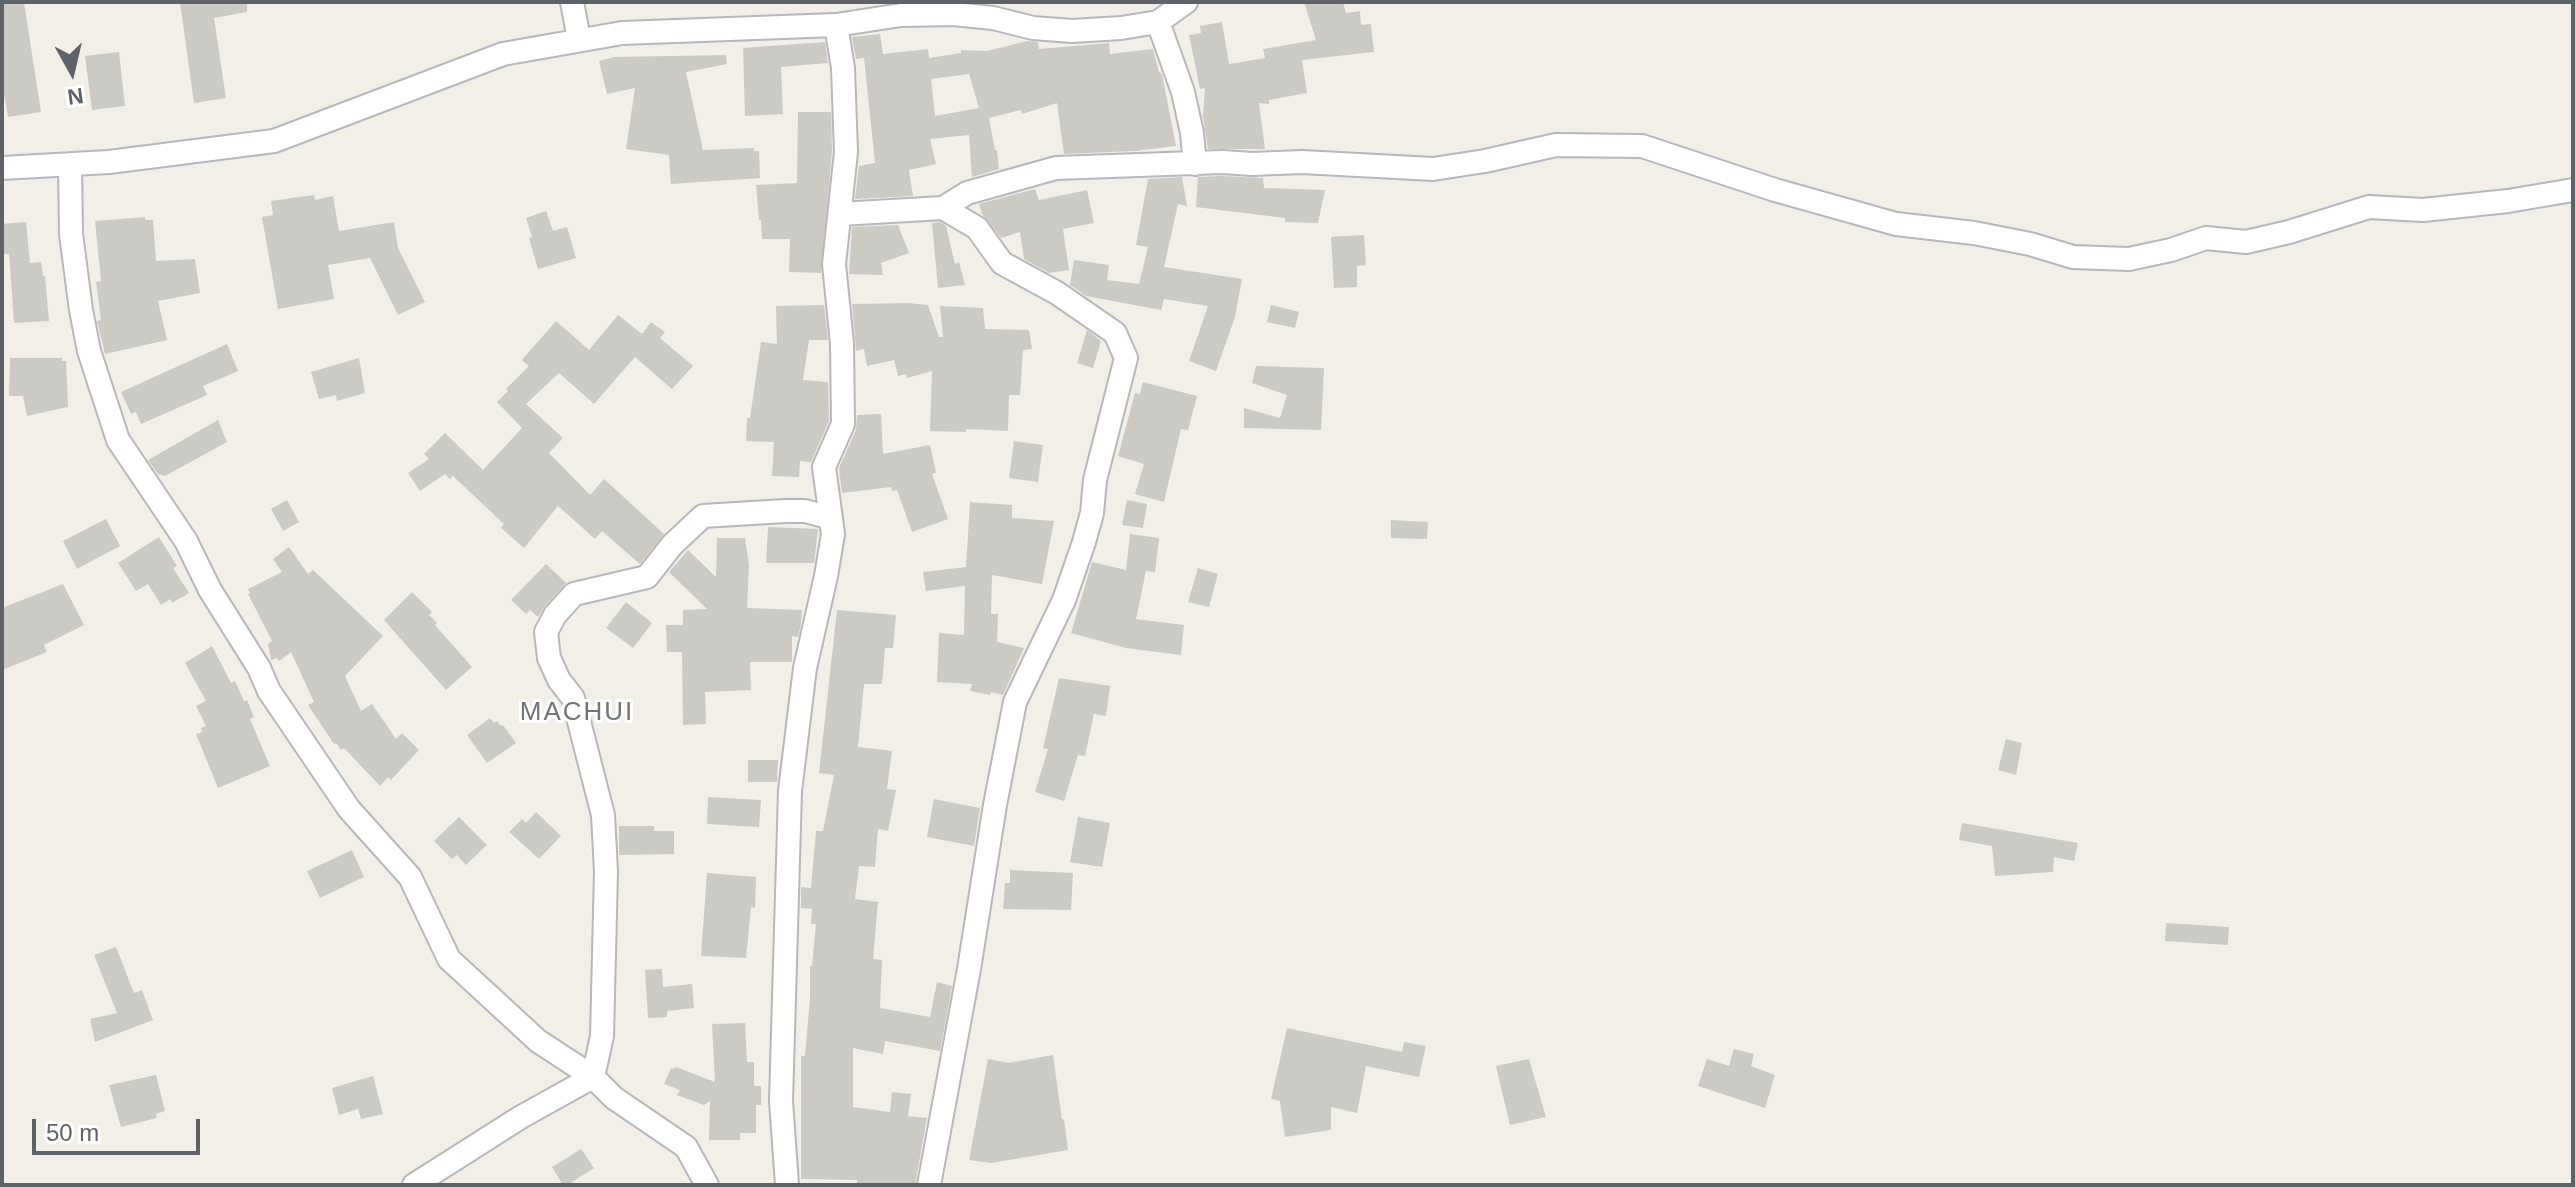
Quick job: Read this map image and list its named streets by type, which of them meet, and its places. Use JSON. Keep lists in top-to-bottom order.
{
  "districts": ["MACHUI"],
  "scale_bar": "50 m",
  "north": "bottom"
}
